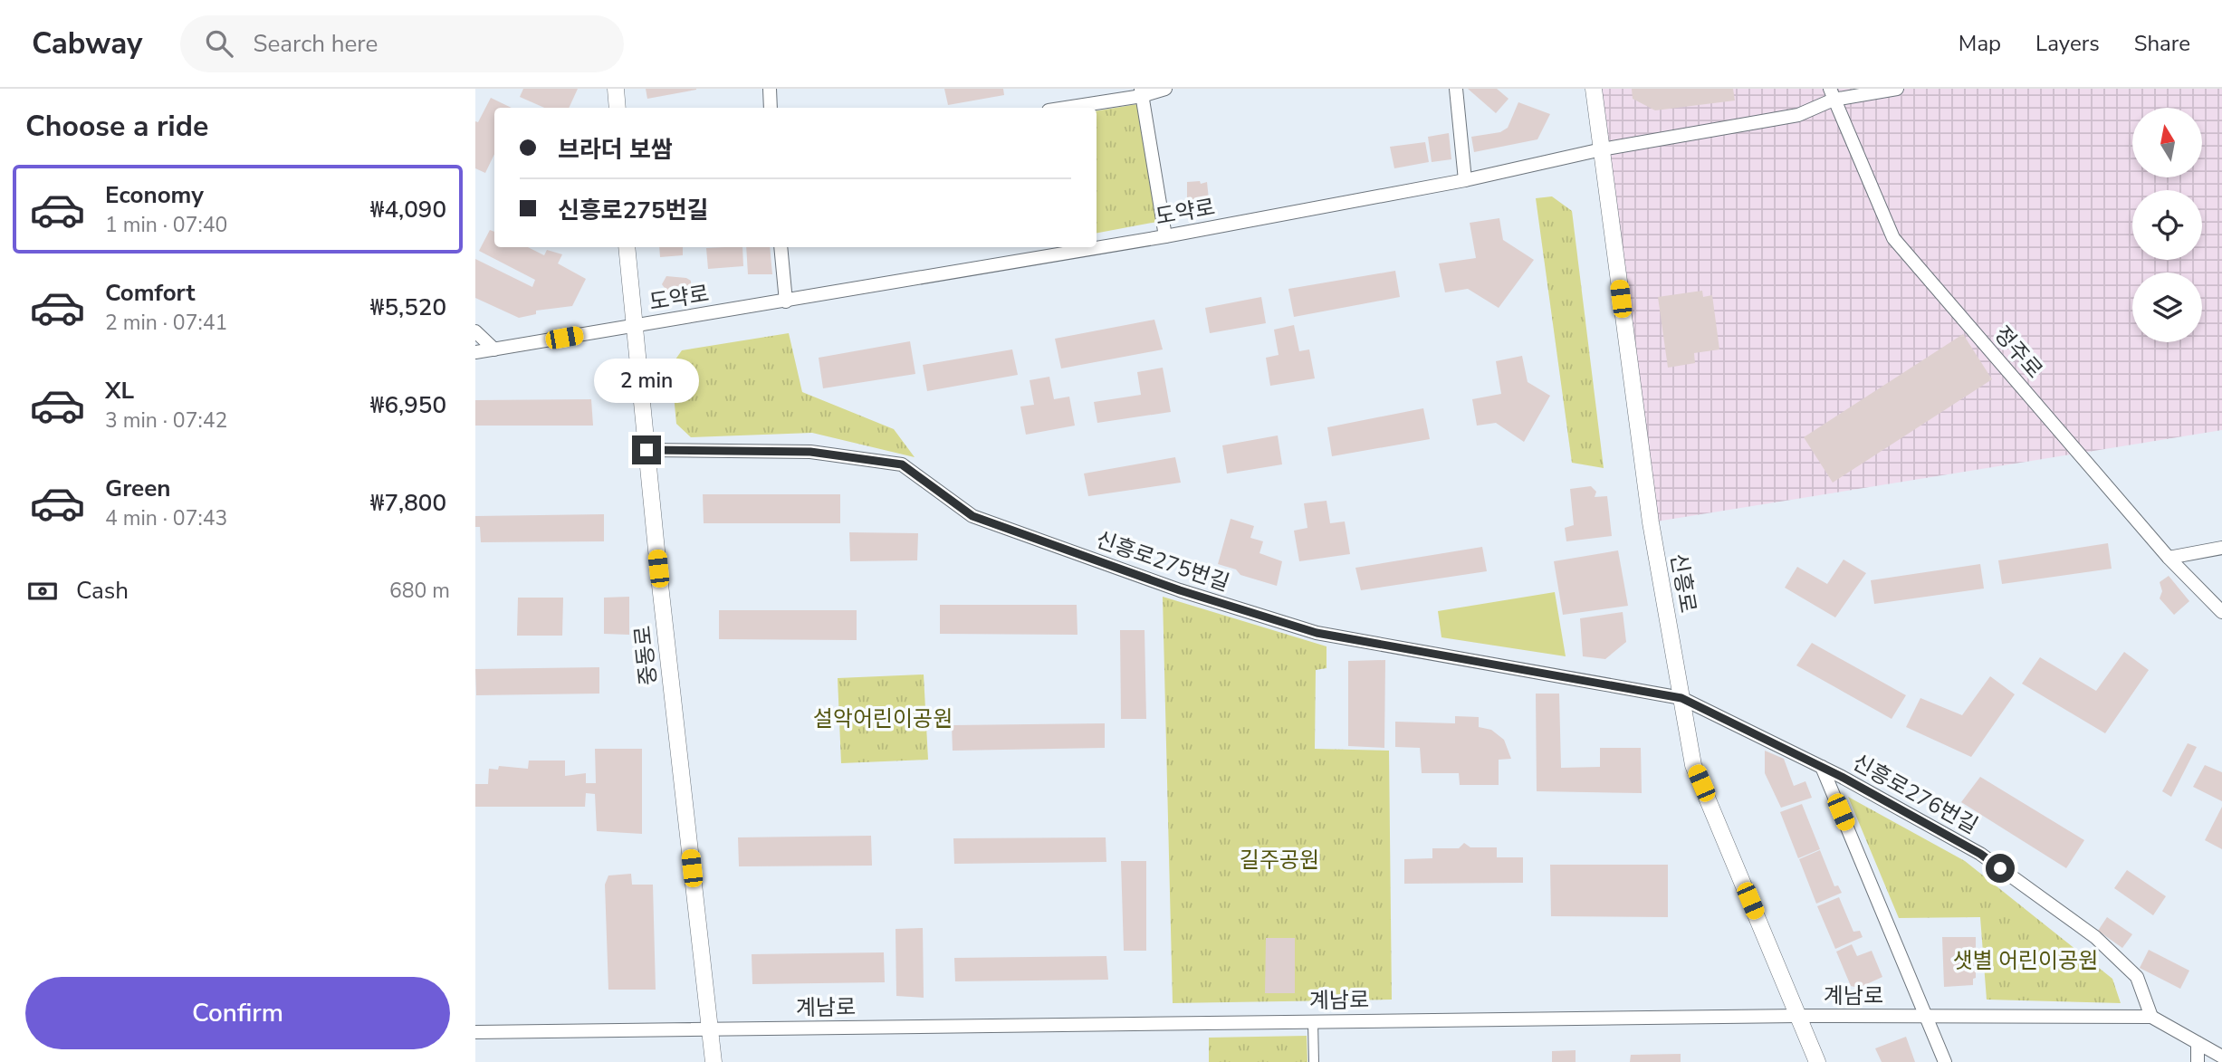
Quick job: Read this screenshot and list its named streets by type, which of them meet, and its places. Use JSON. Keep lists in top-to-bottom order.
{
  "streets": {
    "street": [
      "도약로",
      "정주로",
      "신흥로275번길",
      "신흥로",
      "중동로",
      "신흥로276번길",
      "계남로"
    ]
  },
  "crossings": [
    ["도약로", "정주로"],
    ["도약로", "신흥로"],
    ["도약로", "중동로"],
    ["신흥로275번길", "신흥로"],
    ["신흥로275번길", "중동로"],
    ["신흥로275번길", "신흥로276번길"],
    ["신흥로", "신흥로276번길"],
    ["신흥로", "계남로"],
    ["중동로", "계남로"],
    ["신흥로276번길", "계남로"]
  ],
  "parks": ["설악어린이공원", "길주공원", "샛별 어린이공원"],
  "north": "top",
  "page": {
    "header": "Cabway",
    "search": "Search here",
    "nav": ["Map", "Layers", "Share"],
    "heading": "Choose a ride",
    "banner": ["브라더 보쌈", "신흥로275번길"],
    "list": [
      {
        "name": "Economy",
        "note": "1 min · 07:40",
        "value": "₩4,090"
      },
      {
        "name": "Comfort",
        "note": "2 min · 07:41",
        "value": "₩5,520"
      },
      {
        "name": "XL",
        "note": "3 min · 07:42",
        "value": "₩6,950"
      },
      {
        "name": "Green",
        "note": "4 min · 07:43",
        "value": "₩7,800"
      }
    ],
    "bubble": "2 min",
    "pay": ["Cash", "680 m"],
    "buttons": "Confirm"
  }
}
